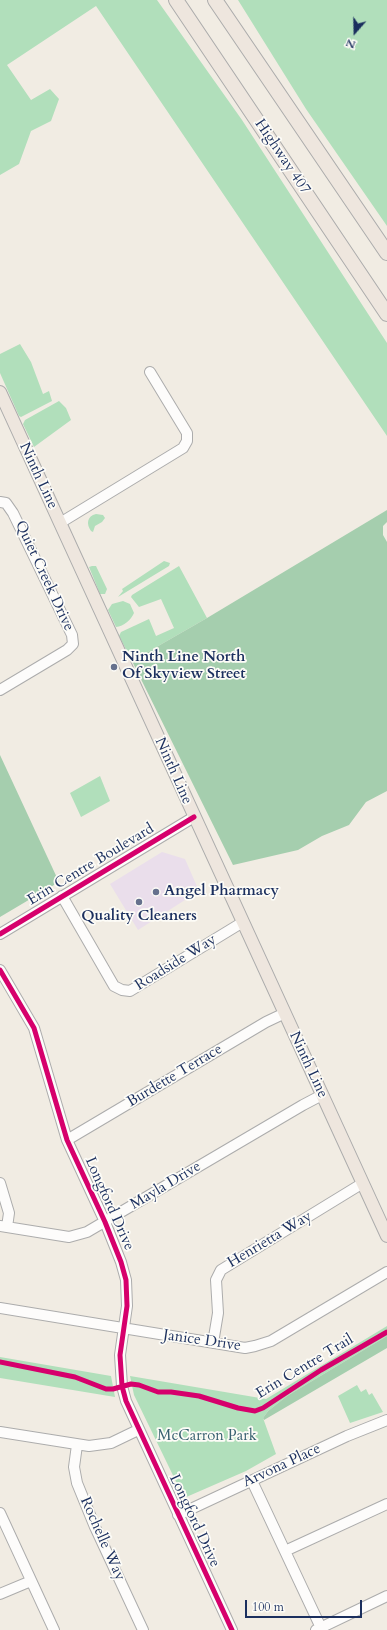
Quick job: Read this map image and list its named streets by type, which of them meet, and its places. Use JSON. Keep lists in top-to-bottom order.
{
  "streets": {
    "highway": ["Highway 407"],
    "main road": ["Ninth Line"],
    "street": [
      "Quiet Creek Drive",
      "Erin Centre Boulevard",
      "Roadside Way",
      "Burdette Terrace",
      "Mayla Drive",
      "Longford Drive",
      "Henrietta Way",
      "Janice Drive",
      "Arvona Place",
      "Rochelle Way"
    ],
    "cycle path": ["Erin Centre Trail"]
  },
  "crossings": [
    ["Ninth Line", "Erin Centre Boulevard"],
    ["Ninth Line", "Roadside Way"],
    ["Ninth Line", "Burdette Terrace"],
    ["Ninth Line", "Mayla Drive"],
    ["Ninth Line", "Henrietta Way"],
    ["Erin Centre Boulevard", "Roadside Way"],
    ["Burdette Terrace", "Longford Drive"],
    ["Mayla Drive", "Longford Drive"],
    ["Longford Drive", "Janice Drive"],
    ["Longford Drive", "Arvona Place"],
    ["Henrietta Way", "Janice Drive"]
  ],
  "parks": ["McCarron Park"],
  "places": ["Ninth Line North Of Skyview Street", "Angel Pharmacy", "Quality Cleaners"],
  "scale_bar": "100 m",
  "north": "bottom"
}
